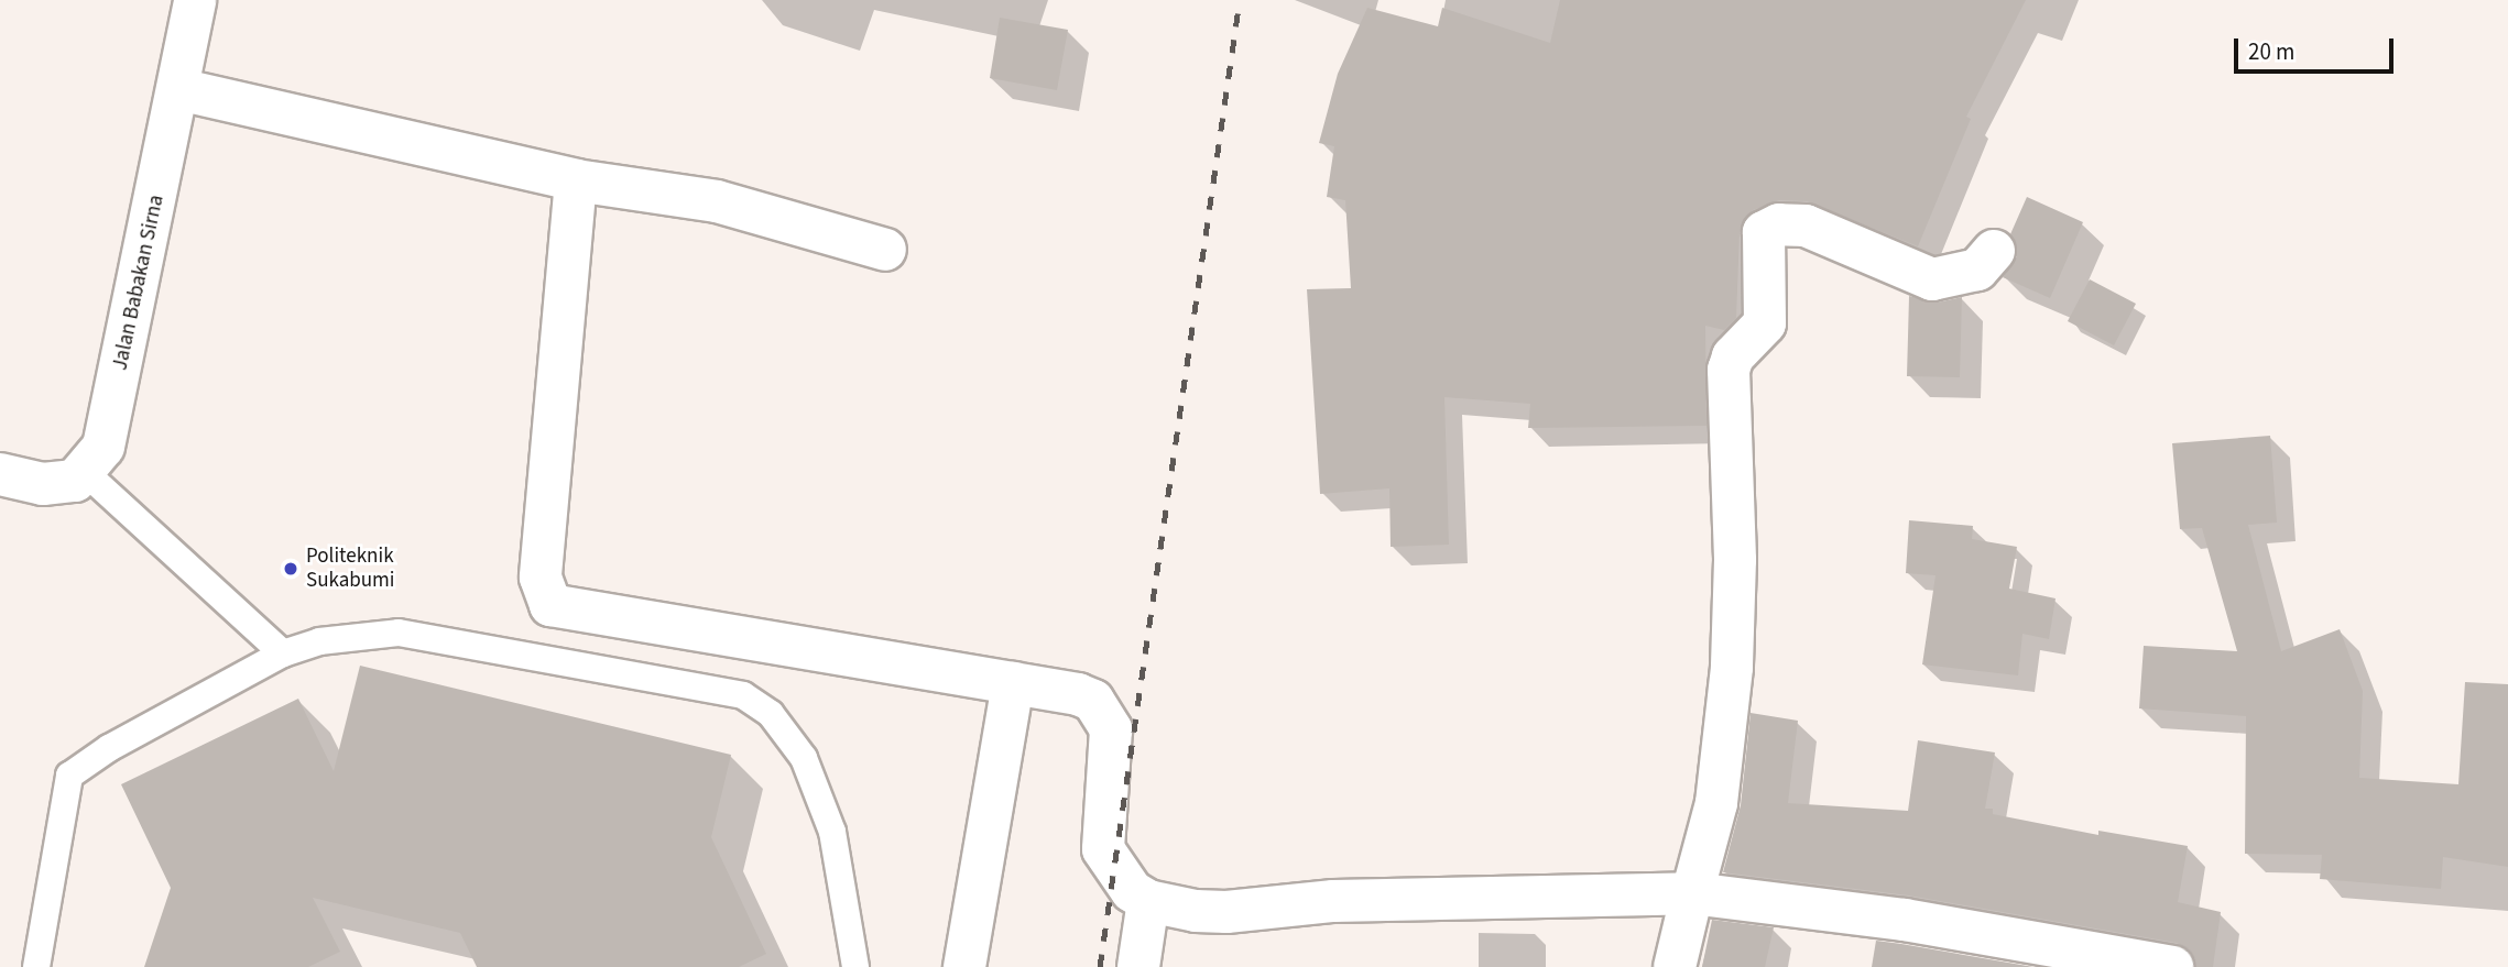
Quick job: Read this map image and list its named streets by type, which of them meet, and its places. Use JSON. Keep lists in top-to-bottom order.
{
  "streets": {
    "street": ["Jalan Babakan Sirna"]
  },
  "places": ["Politeknik Sukabumi"],
  "scale_bar": "20 m"
}
